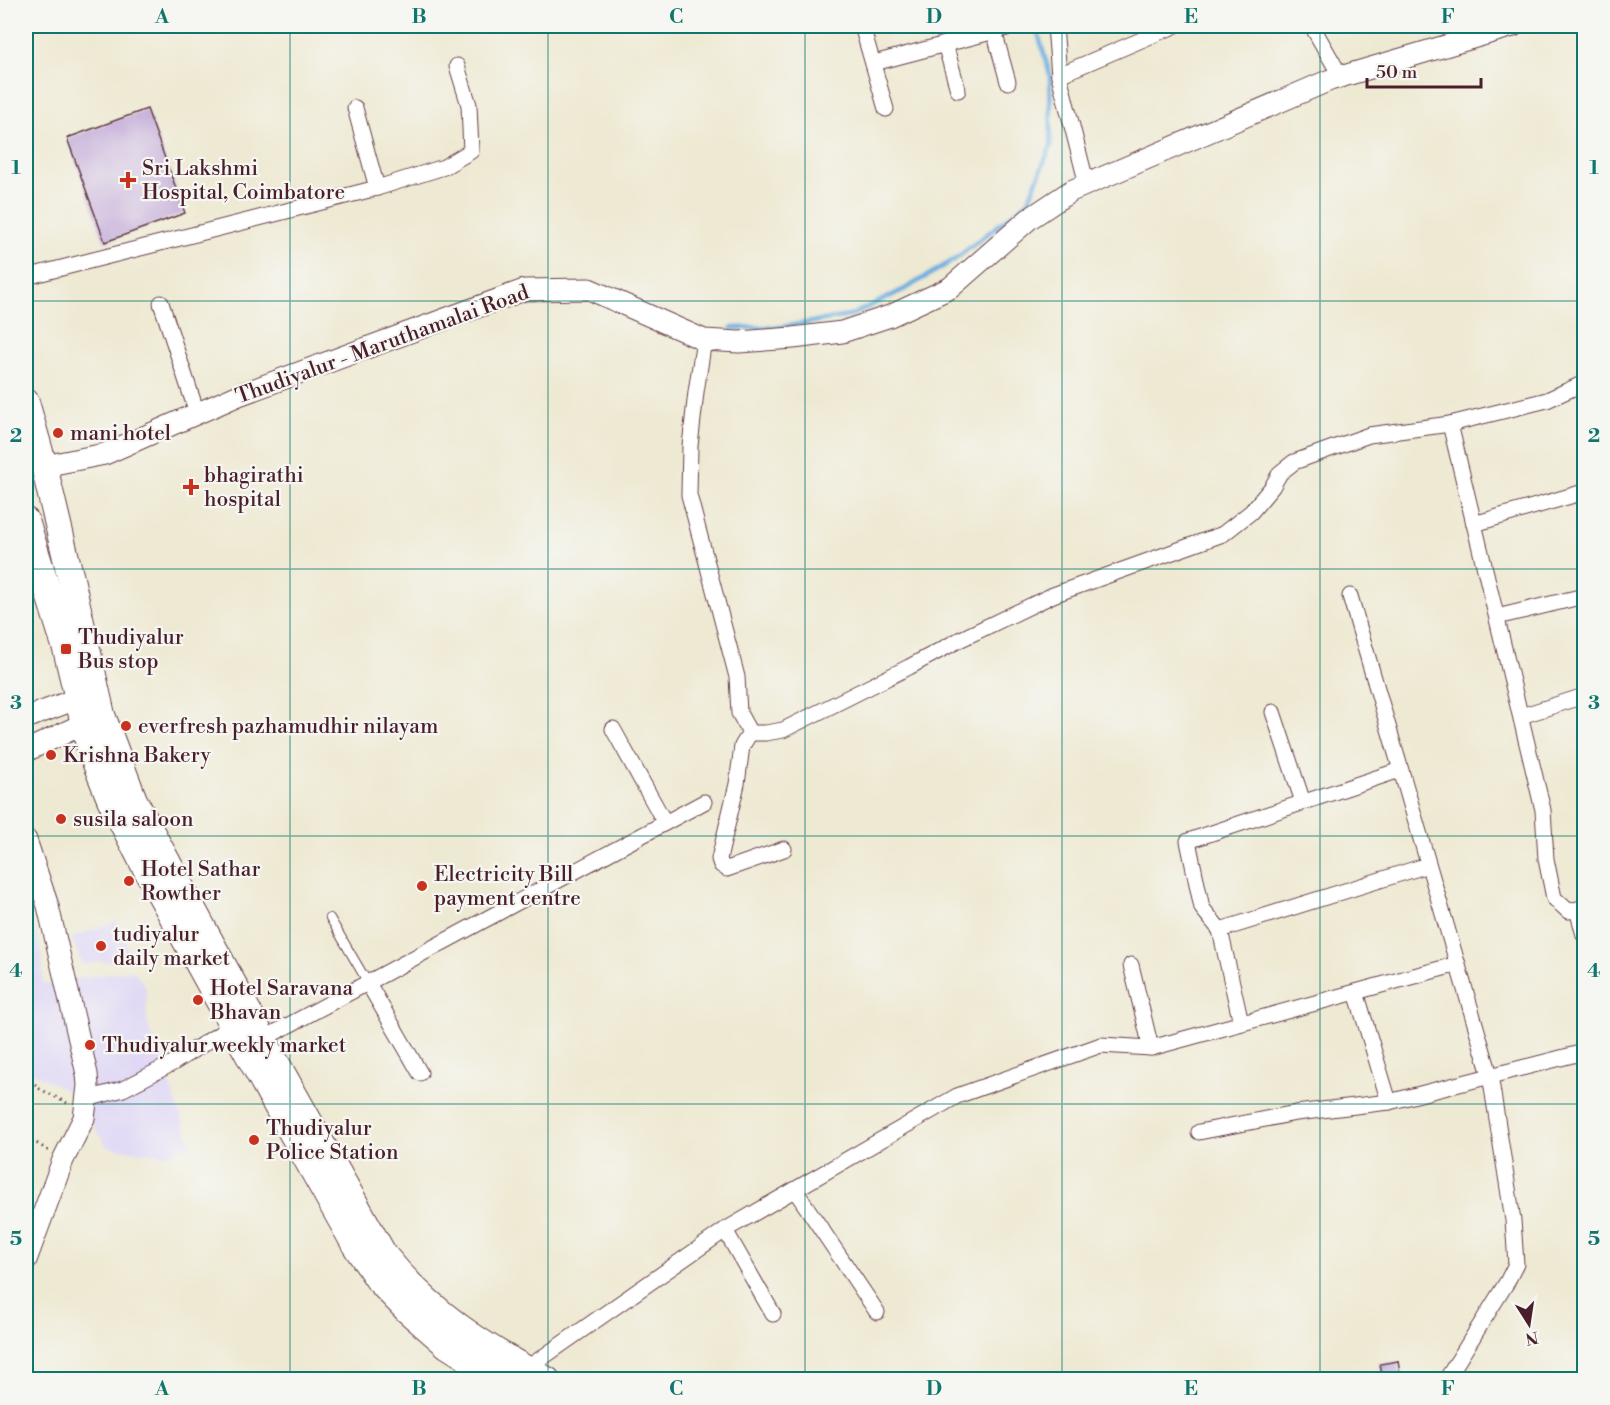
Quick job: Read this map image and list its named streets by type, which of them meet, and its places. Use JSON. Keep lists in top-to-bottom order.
{
  "streets": {
    "main road": ["Thudiyalur - Maruthamalai Road"]
  },
  "places": {
    "health": ["Sri Lakshmi Hospital, Coimbatore", "bhagirathi hospital"],
    "other": [
      "mani hotel",
      "everfresh pazhamudhir nilayam",
      "Krishna Bakery",
      "susila saloon",
      "Hotel Sathar Rowther",
      "Electricity Bill payment centre",
      "tudiyalur daily market",
      "Hotel Saravana Bhavan",
      "Thudiyalur weekly market",
      "Thudiyalur Police Station"
    ],
    "transit": ["Thudiyalur Bus stop"]
  },
  "scale_bar": "50 m",
  "north": "bottom",
  "grid": {
    "columns": [
      "A",
      "B",
      "C",
      "D",
      "E",
      "F"
    ],
    "rows": [
      "1",
      "2",
      "3",
      "4",
      "5"
    ]
  }
}
